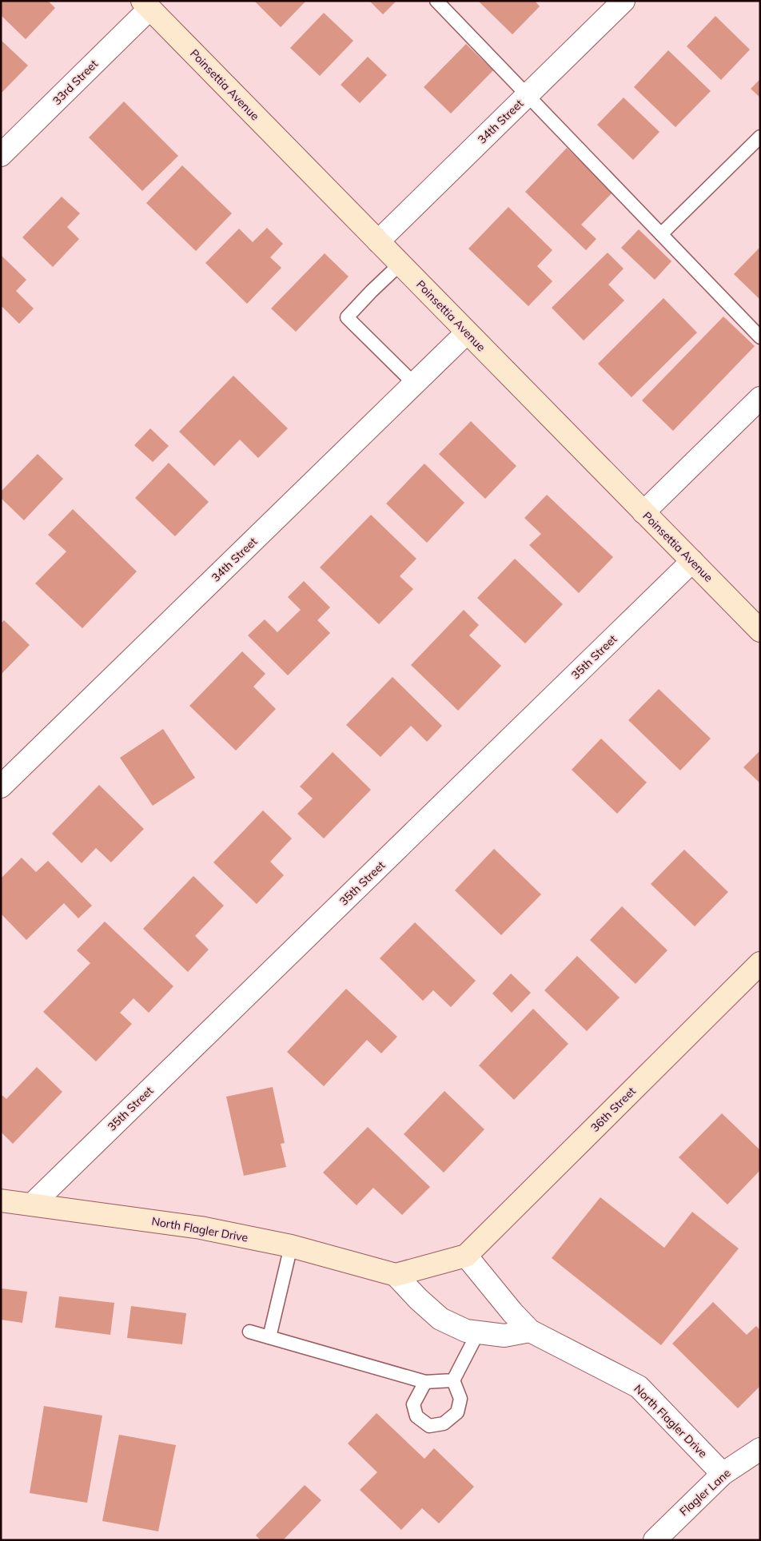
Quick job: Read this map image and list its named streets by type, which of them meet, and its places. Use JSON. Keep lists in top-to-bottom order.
{
  "streets": {
    "street": [
      "33rd Street",
      "Poinsettia Avenue",
      "34th Street",
      "35th Street",
      "36th Street",
      "North Flagler Drive",
      "Flagler Lane"
    ]
  },
  "crossings": [
    ["33rd Street", "Poinsettia Avenue"],
    ["Poinsettia Avenue", "34th Street"],
    ["Poinsettia Avenue", "35th Street"],
    ["35th Street", "North Flagler Drive"],
    ["36th Street", "North Flagler Drive"],
    ["North Flagler Drive", "Flagler Lane"]
  ]
}
